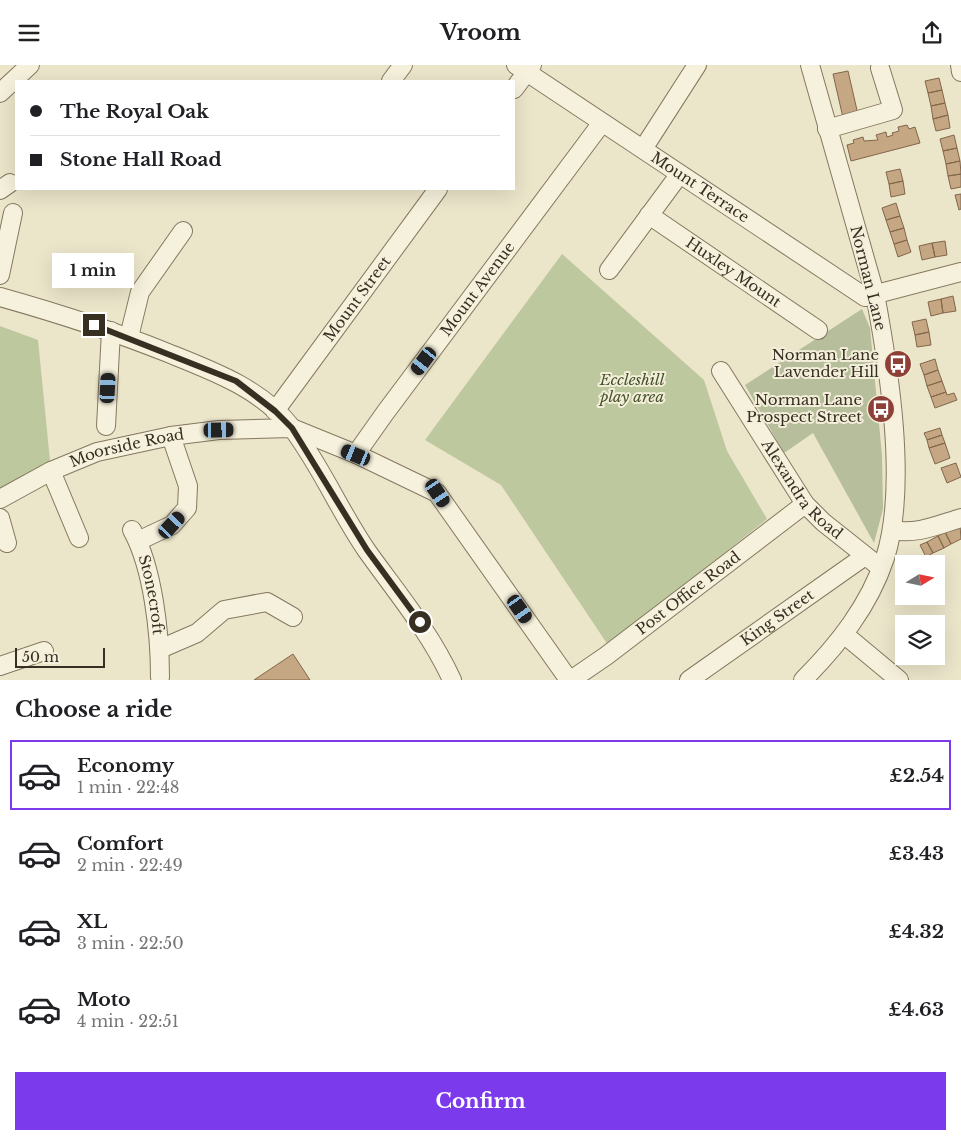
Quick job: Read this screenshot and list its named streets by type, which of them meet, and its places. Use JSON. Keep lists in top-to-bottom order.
{
  "streets": {
    "street": [
      "Mount Terrace",
      "Huxley Mount",
      "Norman Lane",
      "Mount Avenue",
      "Mount Street",
      "Moorside Road",
      "Alexandra Road",
      "Post Office Road",
      "Stonecroft",
      "King Street"
    ]
  },
  "crossings": [
    ["Mount Terrace", "Norman Lane"],
    ["Mount Terrace", "Mount Avenue"],
    ["Norman Lane", "Alexandra Road"],
    ["Moorside Road", "Stonecroft"],
    ["Alexandra Road", "Post Office Road"],
    ["Alexandra Road", "King Street"]
  ],
  "parks": ["Eccleshill play area"],
  "places": {
    "bus stop": ["Norman Lane Lavender Hill", "Norman Lane Prospect Street"]
  },
  "scale_bar": "50 m",
  "north": "right",
  "page": {
    "header": "Vroom",
    "banner": ["The Royal Oak", "Stone Hall Road"],
    "bubble": "1 min",
    "scale": "50 m",
    "heading": "Choose a ride",
    "list": [
      {
        "name": "Economy",
        "note": "1 min · 22:48",
        "value": "£2.54"
      },
      {
        "name": "Comfort",
        "note": "2 min · 22:49",
        "value": "£3.43"
      },
      {
        "name": "XL",
        "note": "3 min · 22:50",
        "value": "£4.32"
      },
      {
        "name": "Moto",
        "note": "4 min · 22:51",
        "value": "£4.63"
      }
    ],
    "buttons": "Confirm"
  }
}
